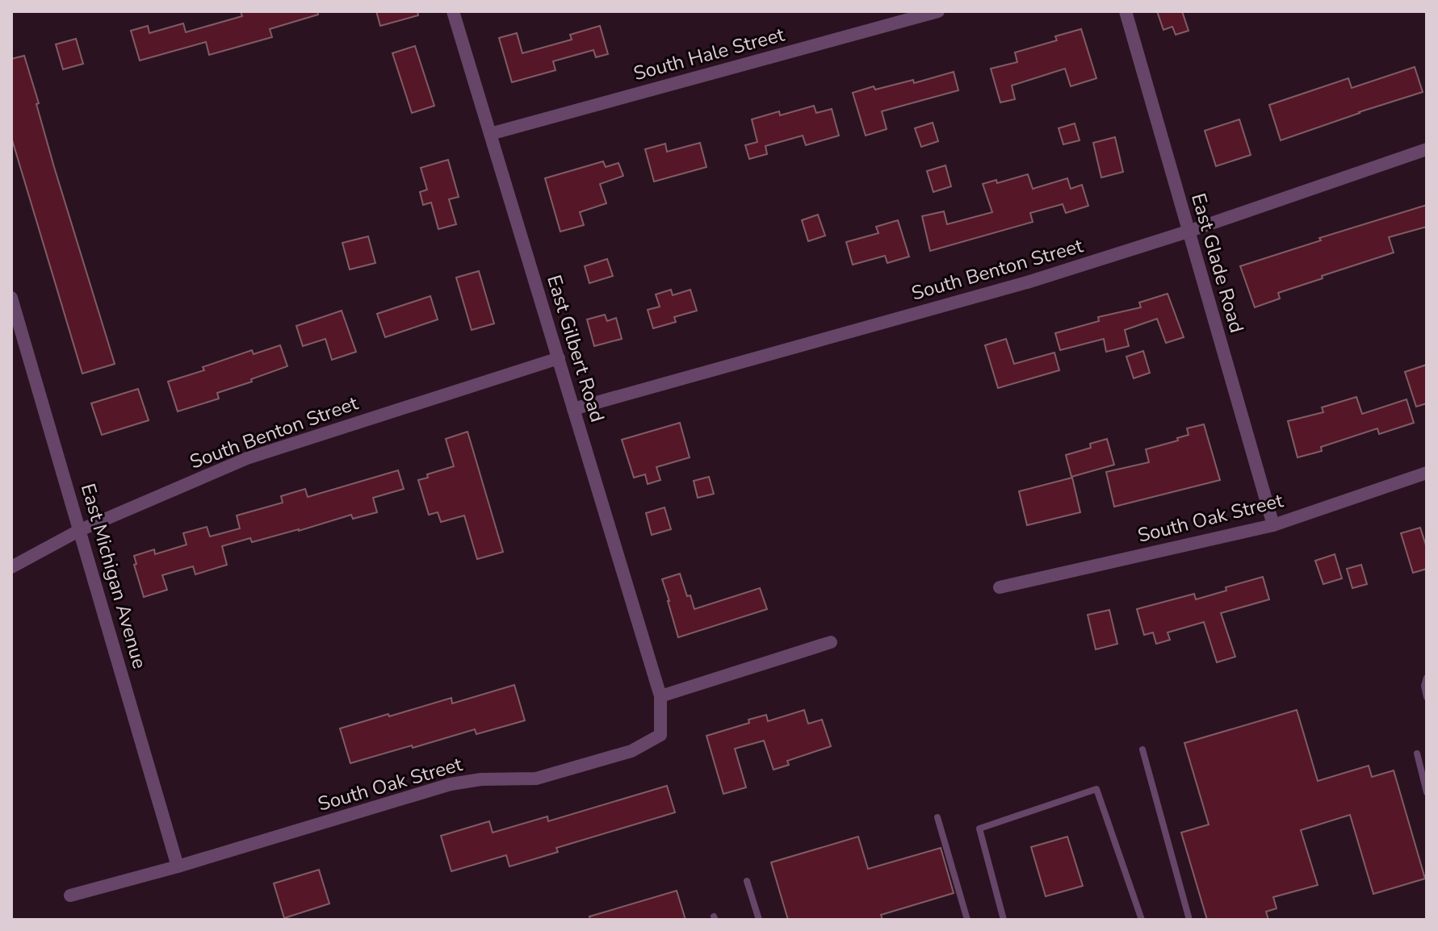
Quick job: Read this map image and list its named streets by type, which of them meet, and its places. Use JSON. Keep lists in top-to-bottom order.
{
  "streets": {
    "street": [
      "South Hale Street",
      "East Glade Road",
      "South Benton Street",
      "East Gilbert Road",
      "South Oak Street",
      "East Michigan Avenue"
    ]
  },
  "crossings": [
    ["South Hale Street", "East Gilbert Road"],
    ["East Glade Road", "South Benton Street"],
    ["East Glade Road", "South Oak Street"],
    ["South Benton Street", "East Gilbert Road"],
    ["South Benton Street", "East Michigan Avenue"],
    ["East Gilbert Road", "South Oak Street"],
    ["South Oak Street", "East Michigan Avenue"]
  ]
}
